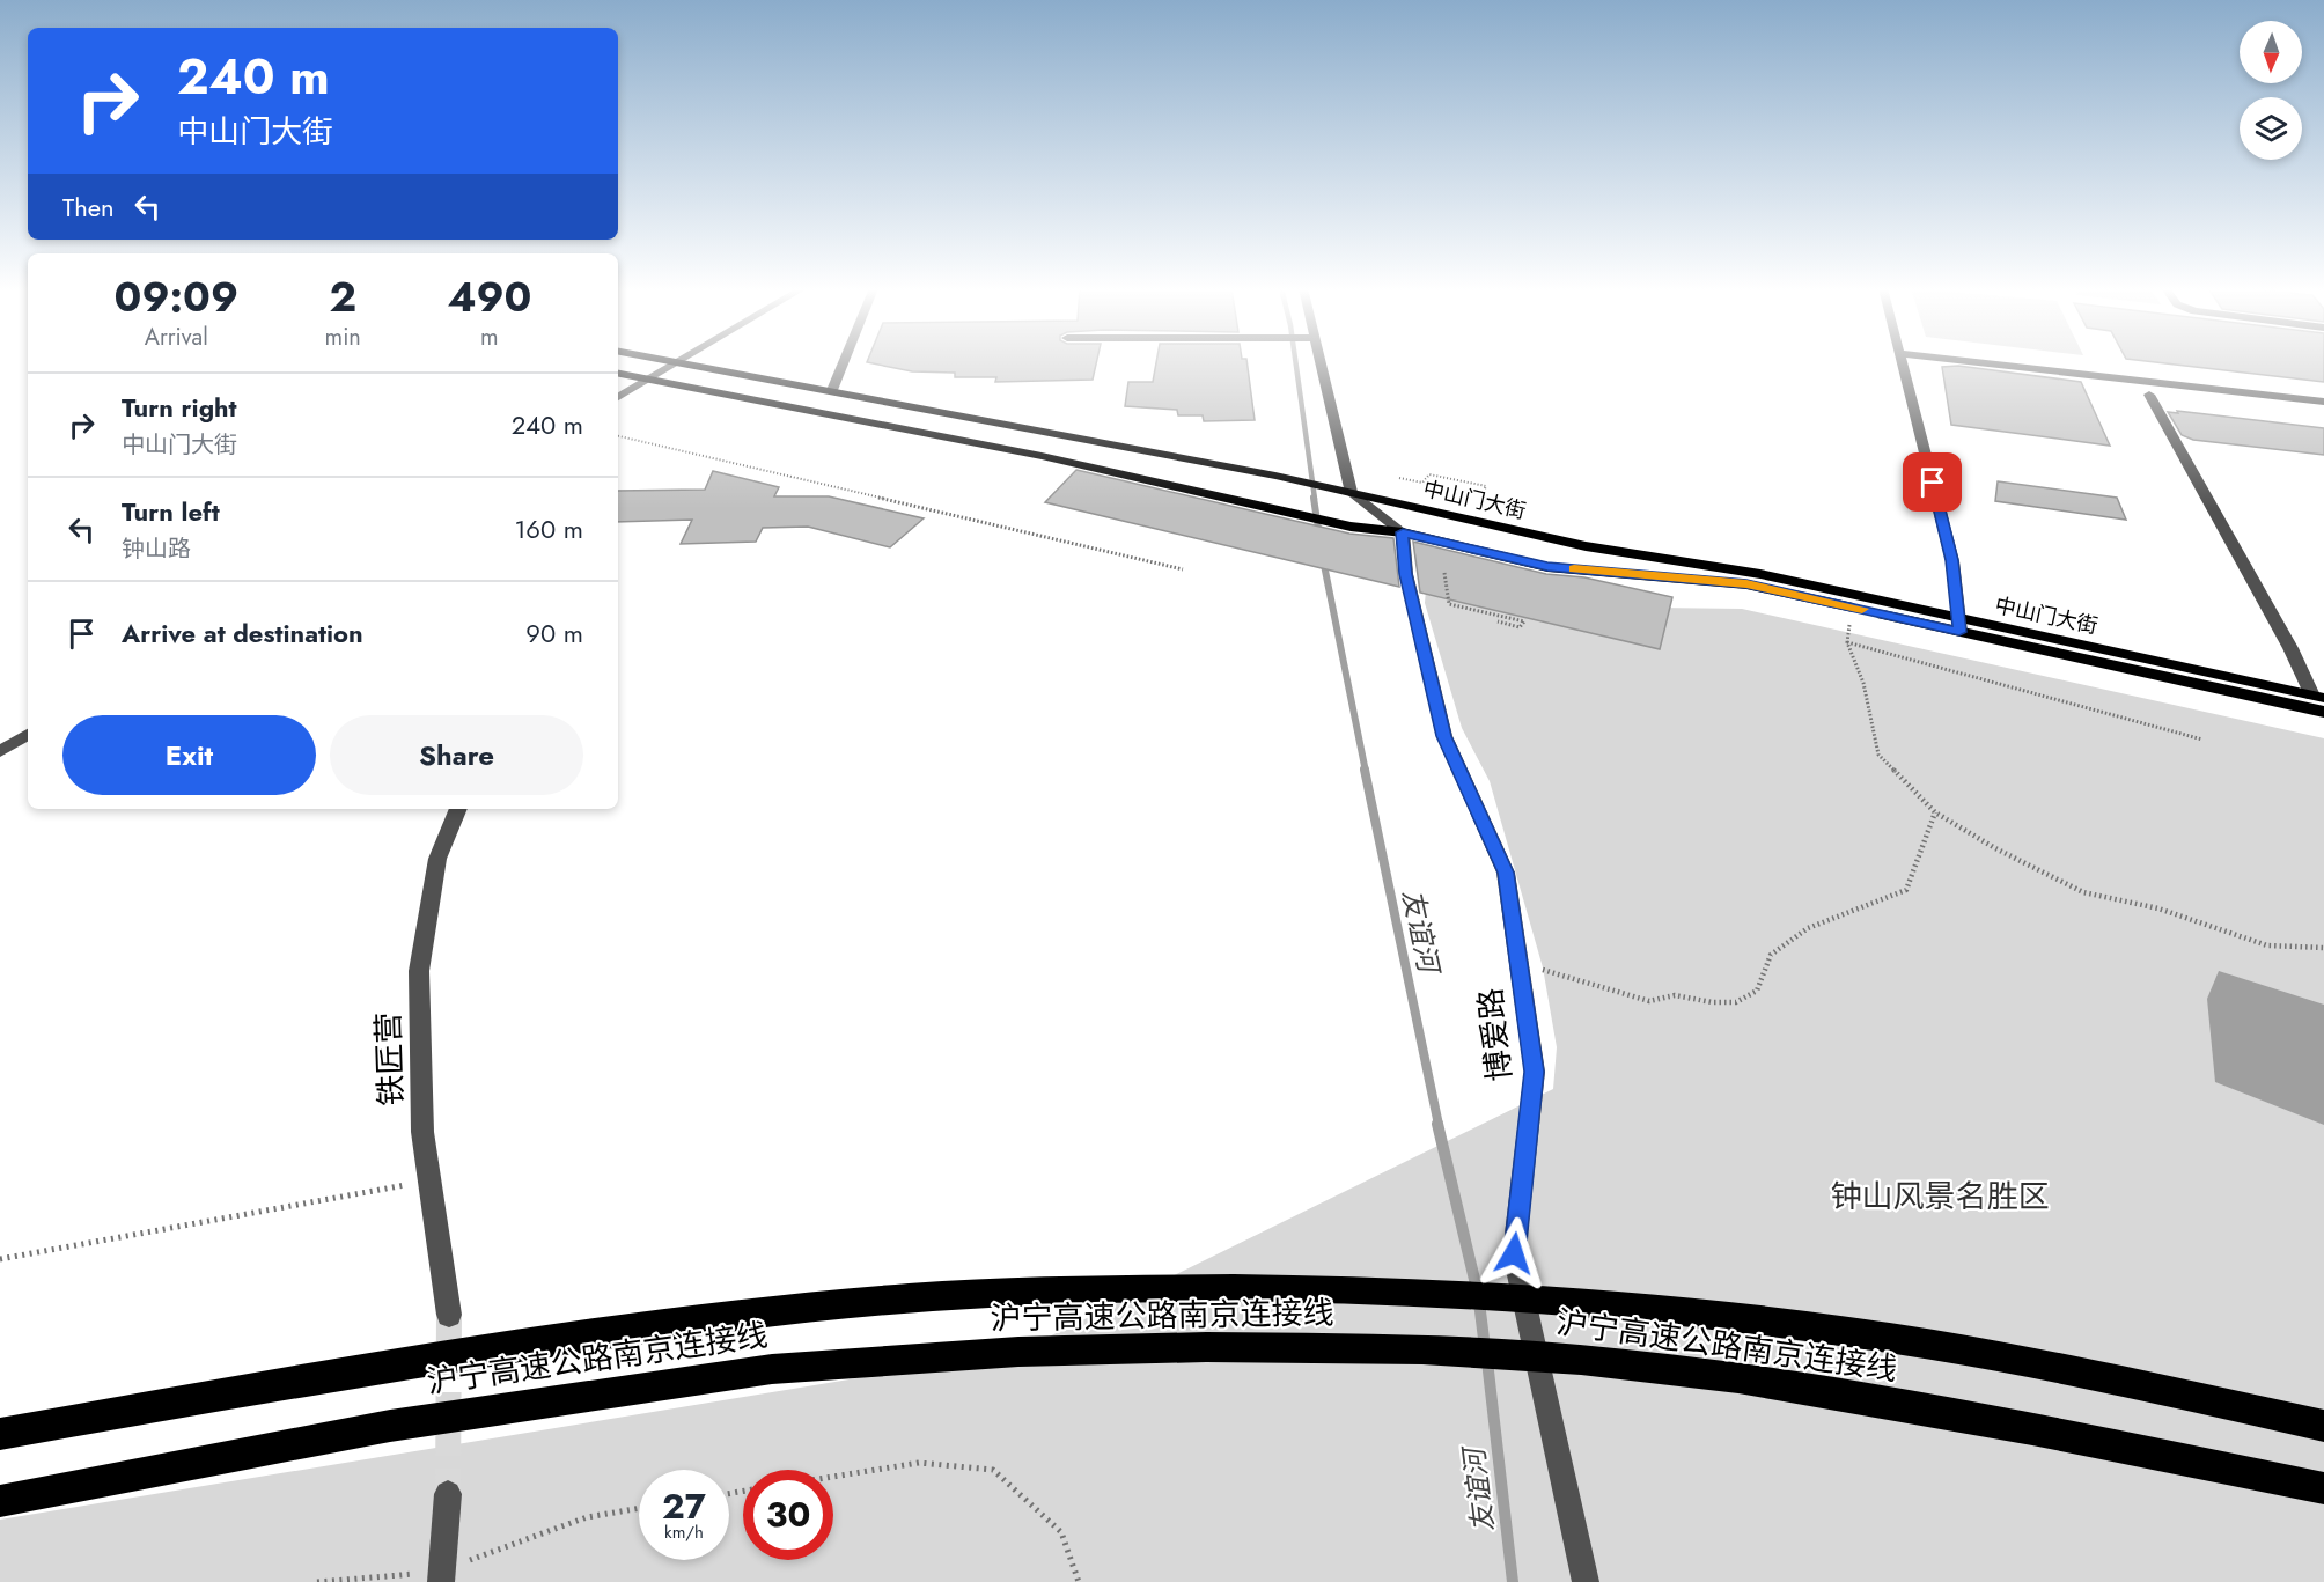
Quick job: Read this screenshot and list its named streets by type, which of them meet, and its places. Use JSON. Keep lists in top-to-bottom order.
{
  "streets": {
    "highway": ["沪宁高速公路南京连接线"],
    "main road": ["中山门大街"],
    "street": ["博爱路", "铁匠营"]
  },
  "crossings": [
    ["中山门大街", "博爱路"]
  ],
  "water": ["友谊河"],
  "parks": ["钟山风景名胜区"],
  "north": "bottom",
  "page": {
    "turn": ["240 m", "中山门大街"],
    "then": "Then",
    "eta": [
      "09:09",
      "Arrival",
      "2",
      "min",
      "490",
      "m"
    ],
    "list": [
      {
        "name": "Turn right",
        "note": "中山门大街",
        "value": "240 m"
      },
      {
        "name": "Turn left",
        "note": "钟山路",
        "value": "160 m"
      },
      {
        "name": "Arrive at destination",
        "value": "90 m"
      }
    ],
    "buttons": ["Exit", "Share"],
    "speed": "27 km/h",
    "limit": "30"
  }
}
